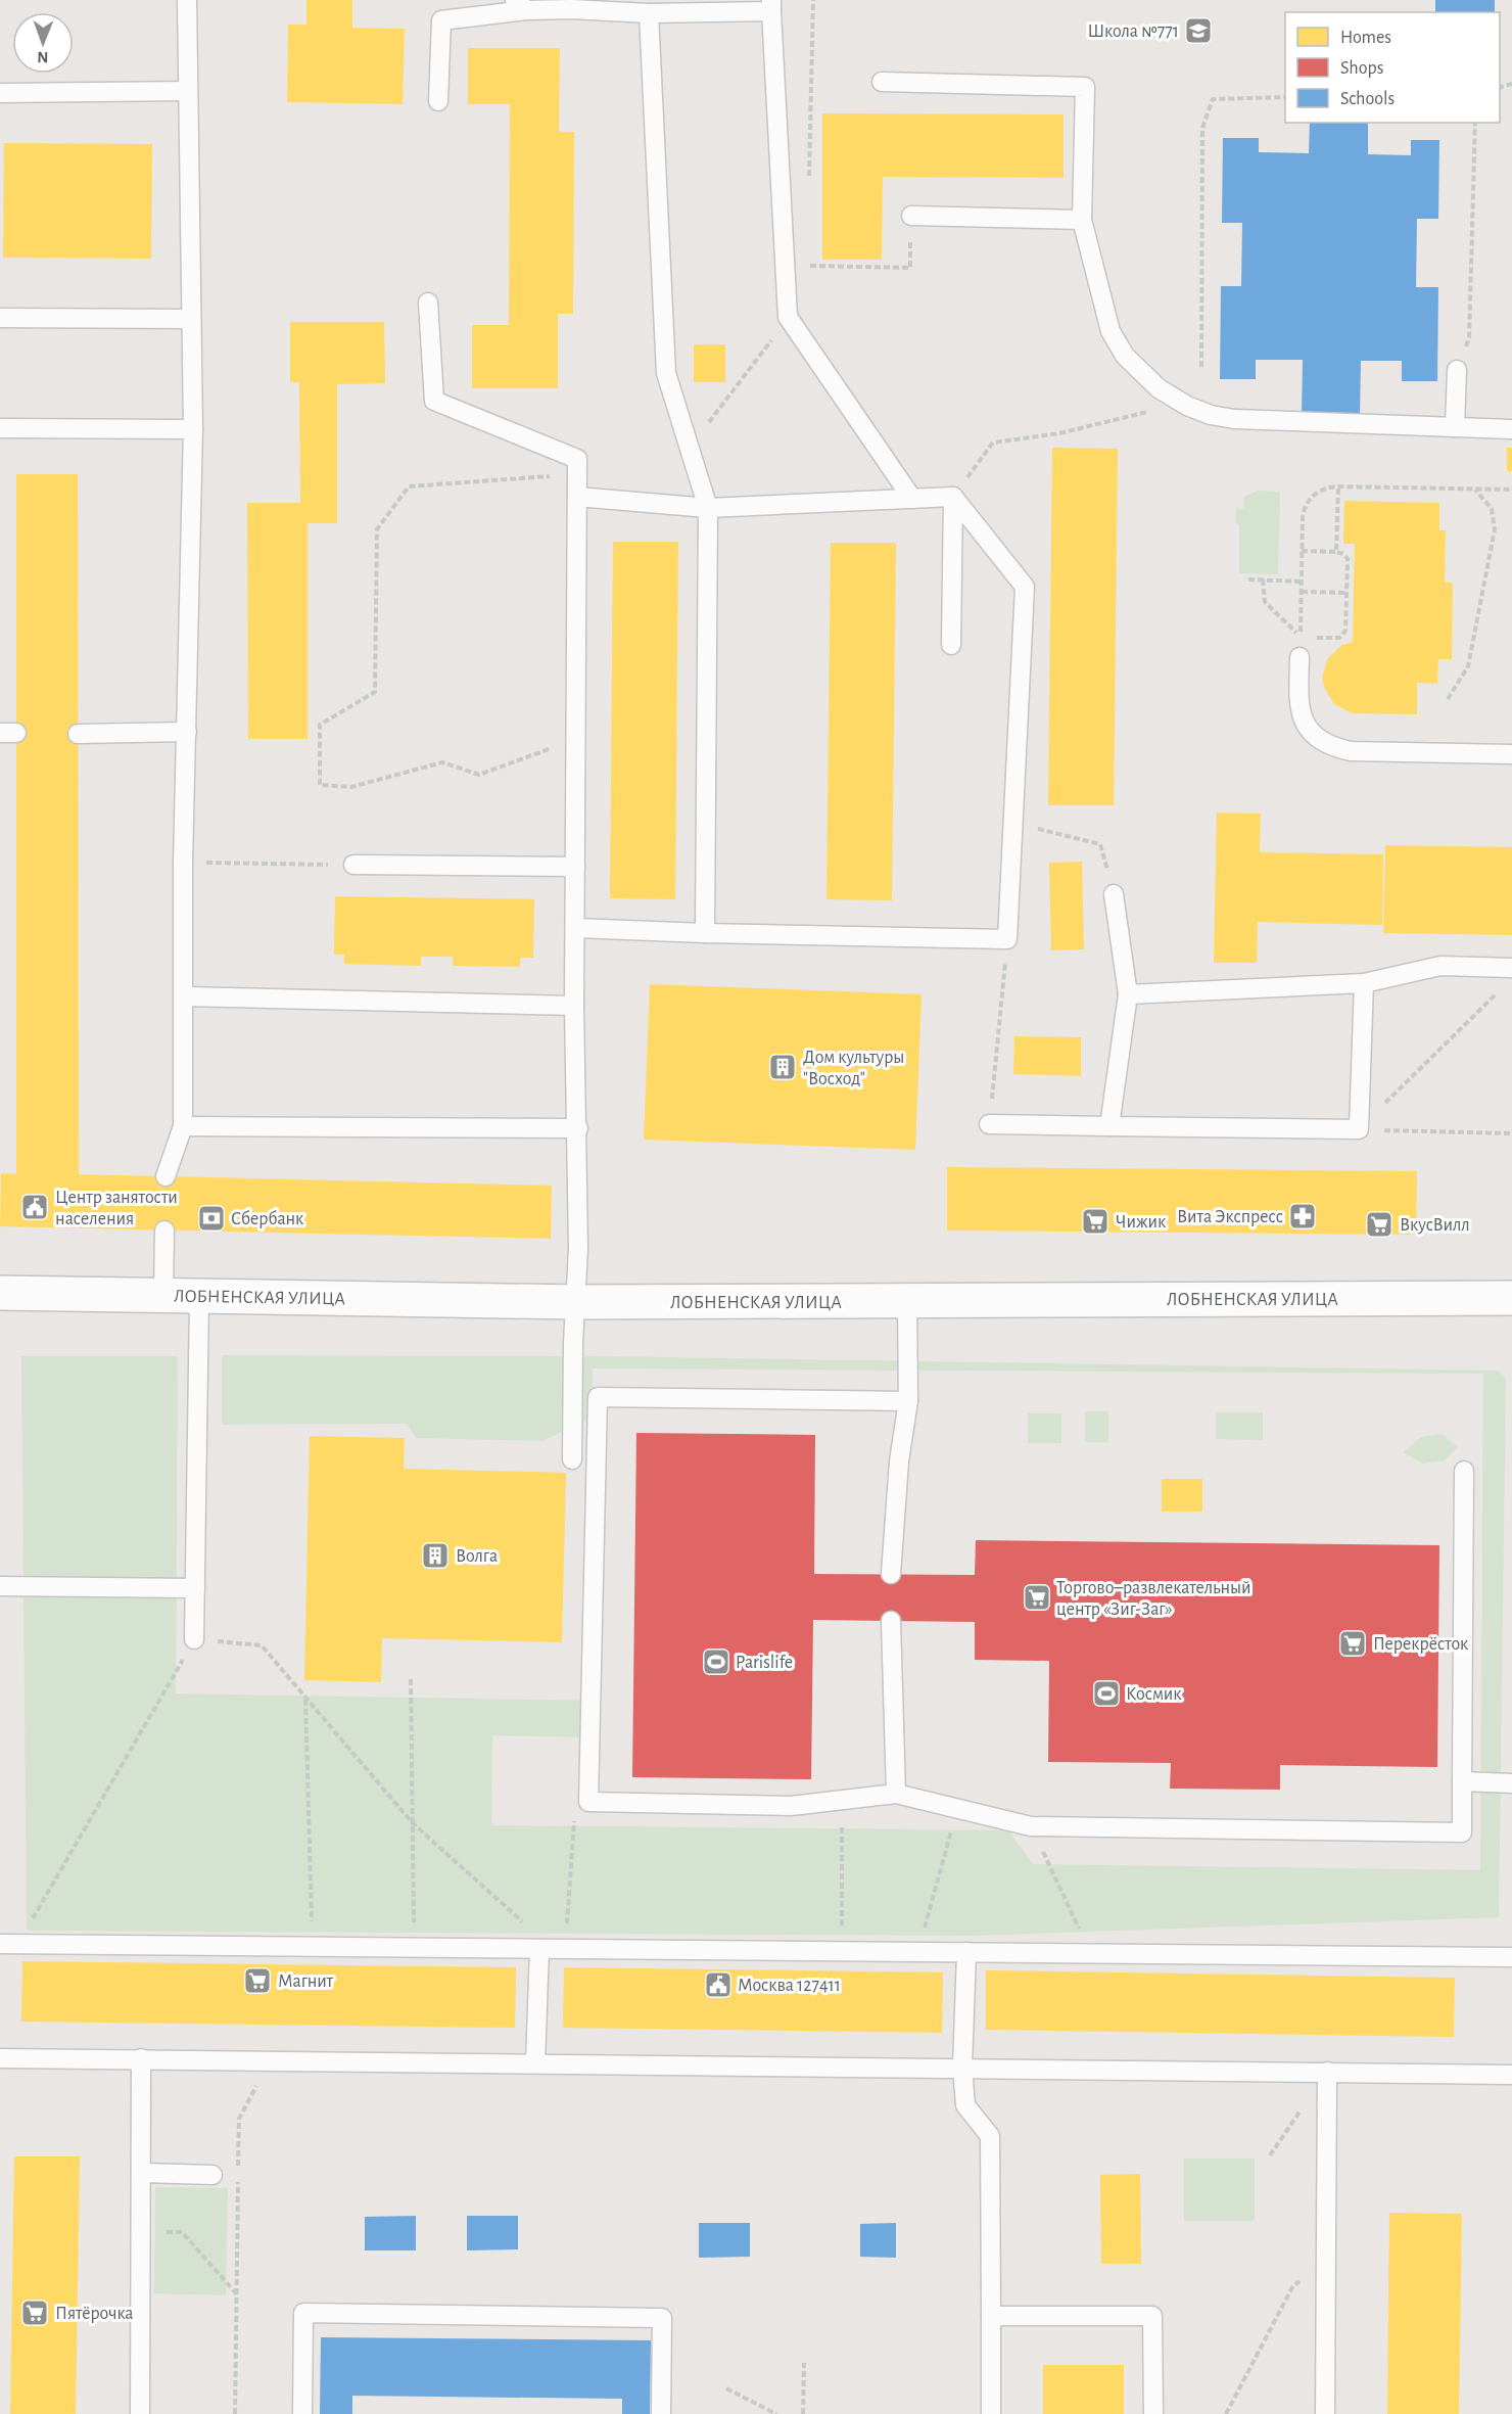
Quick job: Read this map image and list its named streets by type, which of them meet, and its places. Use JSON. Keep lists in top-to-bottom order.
{
  "streets": {
    "street": ["ЛОБНЕНСКАЯ УЛИЦА"]
  },
  "places": {
    "school or university": ["Школа №771"],
    "building": ["Дом культуры \"Восход\"", "Волга"],
    "public building": ["Центр занятости населения", "Москва 127411"],
    "pharmacy": ["Вита Экспресс"],
    "bank": ["Сбербанк"],
    "supermarket": [
      "Чижик",
      "ВкусВилл",
      "Торгово–развлекательный центр «Зиг-Заг»",
      "Перекрёсток",
      "Магнит",
      "Пятёрочка"
    ],
    "sports": ["Parislife", "Космик"]
  },
  "legend": ["Homes", "Shops", "Schools"],
  "north": "bottom"
}
